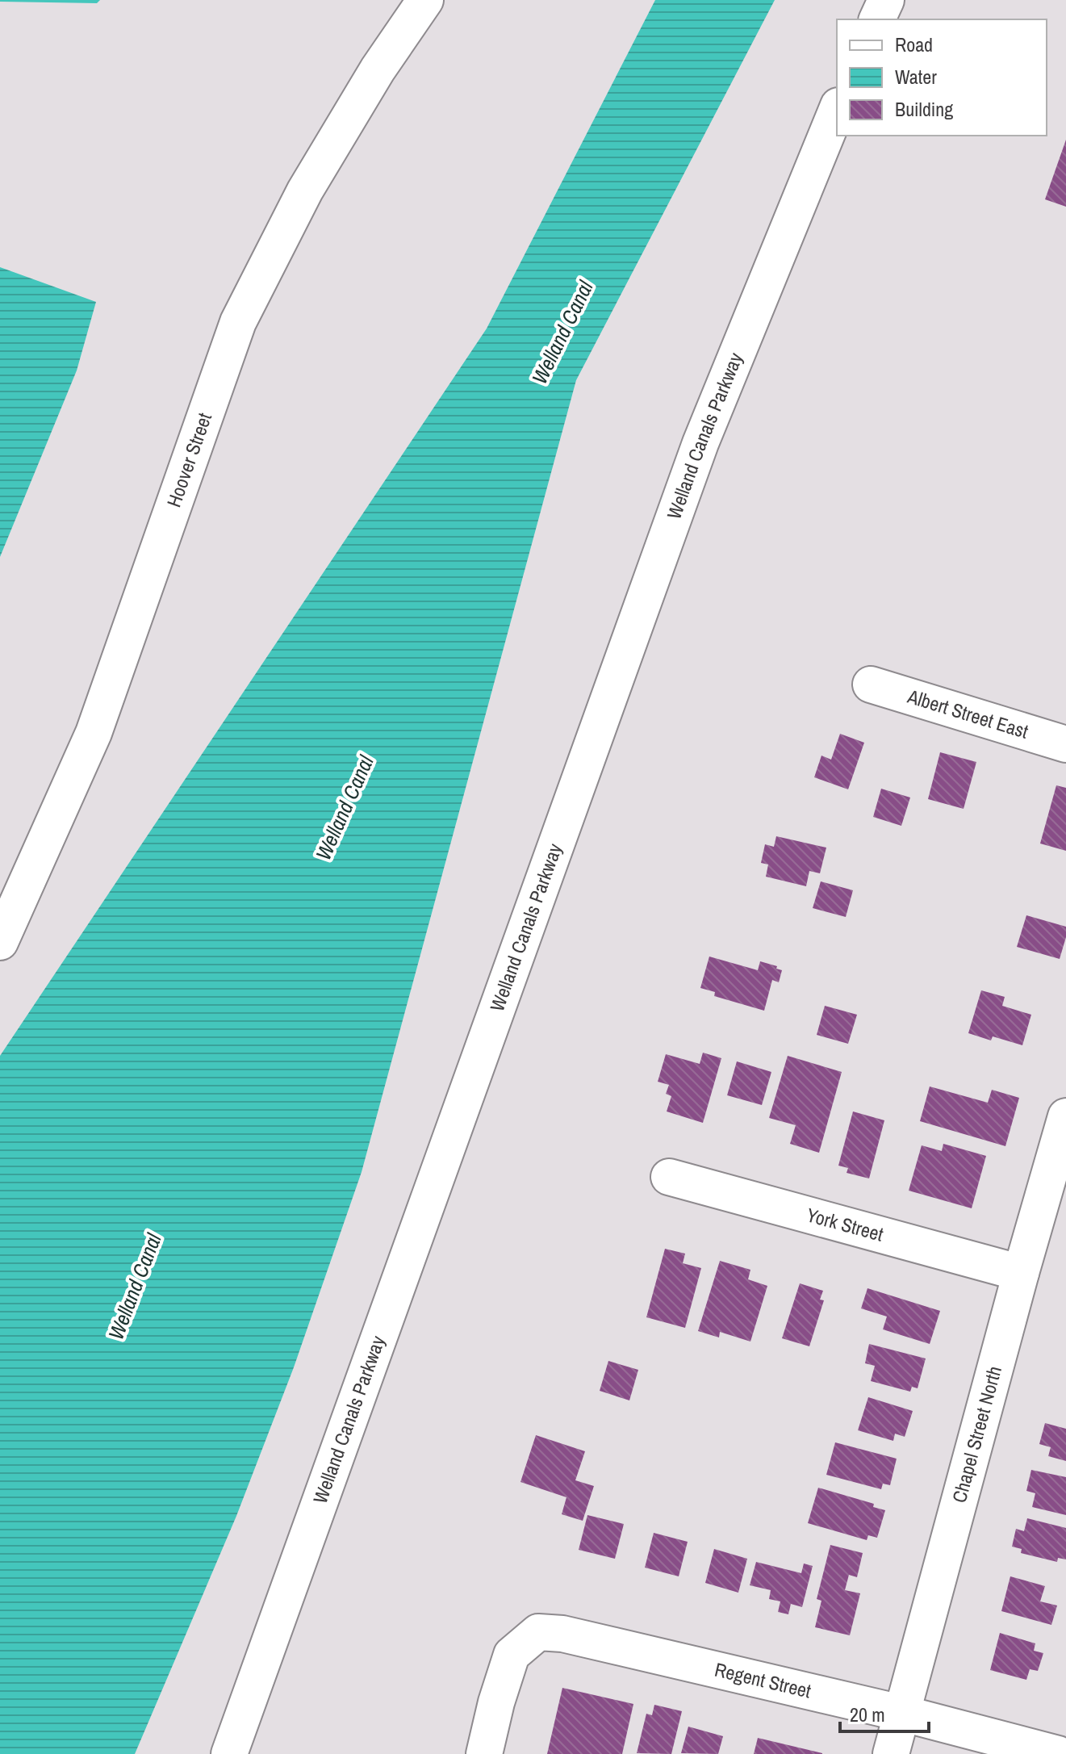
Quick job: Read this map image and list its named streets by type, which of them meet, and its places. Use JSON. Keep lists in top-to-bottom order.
{
  "streets": {
    "street": [
      "Welland Canals Parkway",
      "Hoover Street",
      "Albert Street East",
      "York Street",
      "Chapel Street North",
      "Regent Street"
    ]
  },
  "crossings": [
    ["York Street", "Chapel Street North"],
    ["Chapel Street North", "Regent Street"]
  ],
  "water": ["Welland Canal"],
  "legend": ["Road", "Water", "Building"],
  "scale_bar": "20 m"
}
